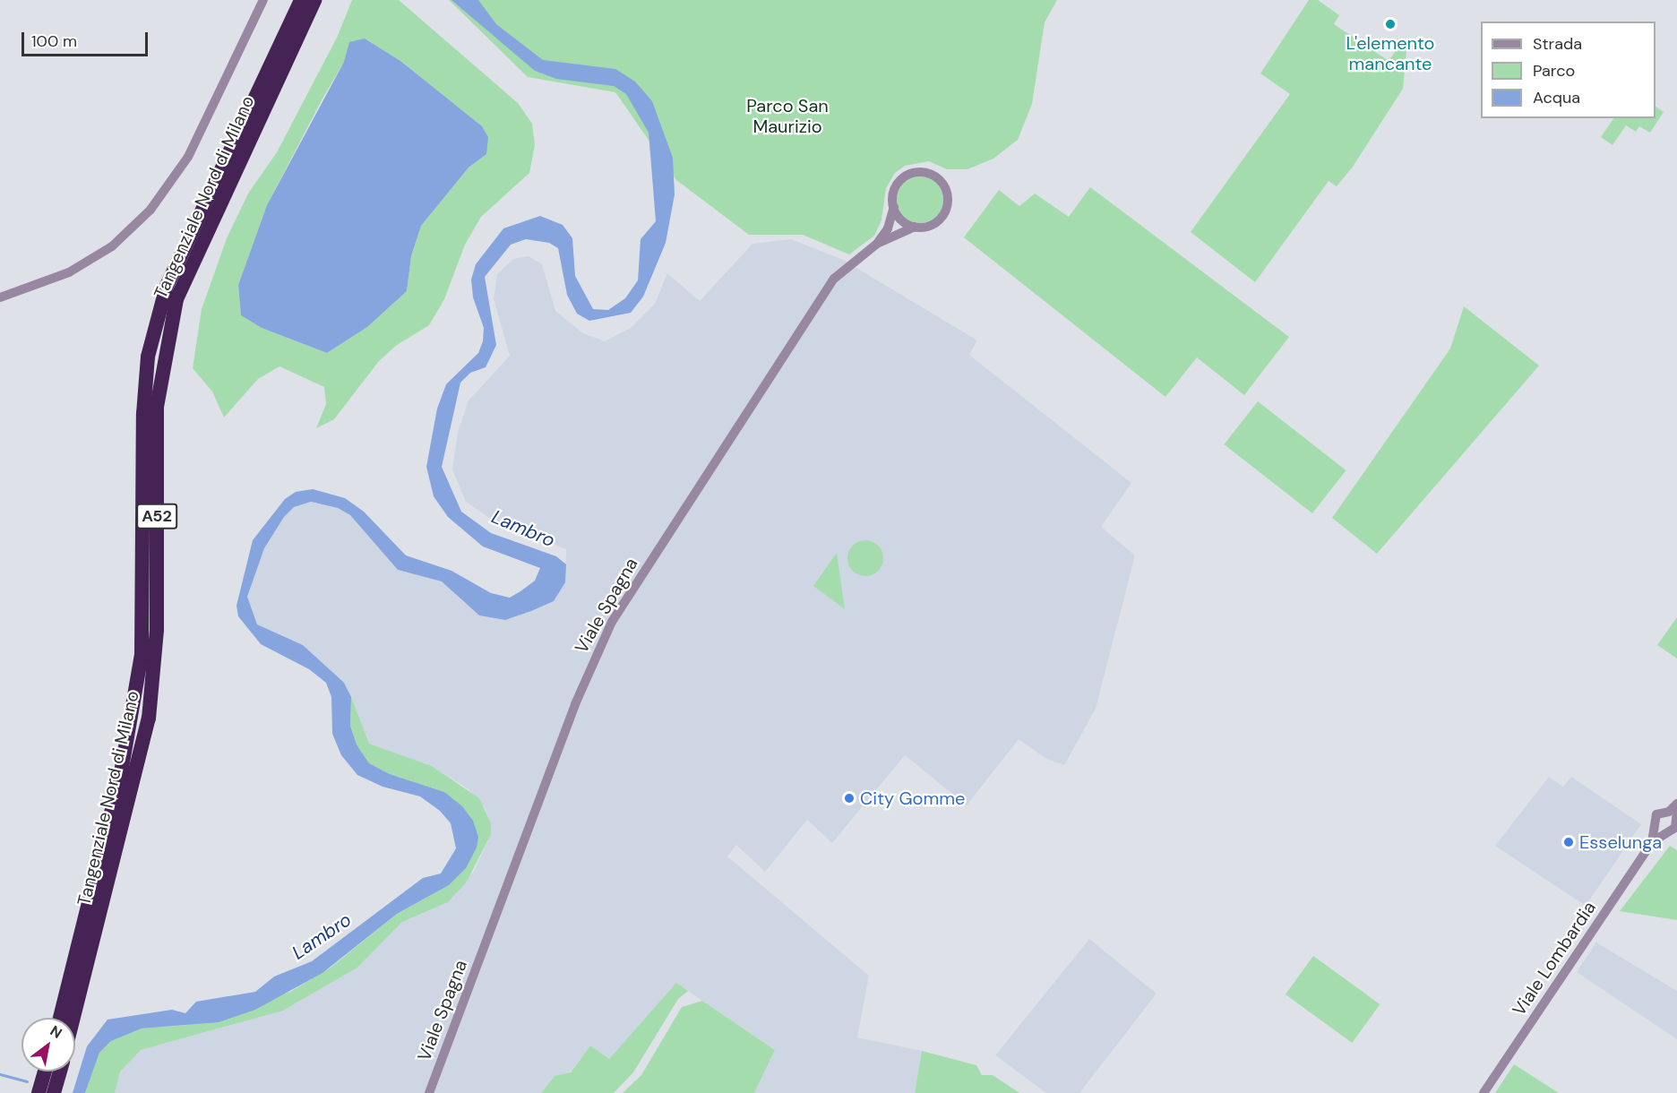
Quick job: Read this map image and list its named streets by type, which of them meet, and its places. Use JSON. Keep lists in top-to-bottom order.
{
  "streets": {
    "highway": ["Tangenziale Nord di Milano", "A52"],
    "street": ["Viale Spagna", "Viale Lombardia"]
  },
  "water": ["Lambro"],
  "parks": ["Parco San Maurizio"],
  "places": ["L'elemento mancante", "City Gomme", "Esselunga"],
  "legend": ["Strada", "Parco", "Acqua"],
  "scale_bar": "100 m",
  "north": "top right"
}
